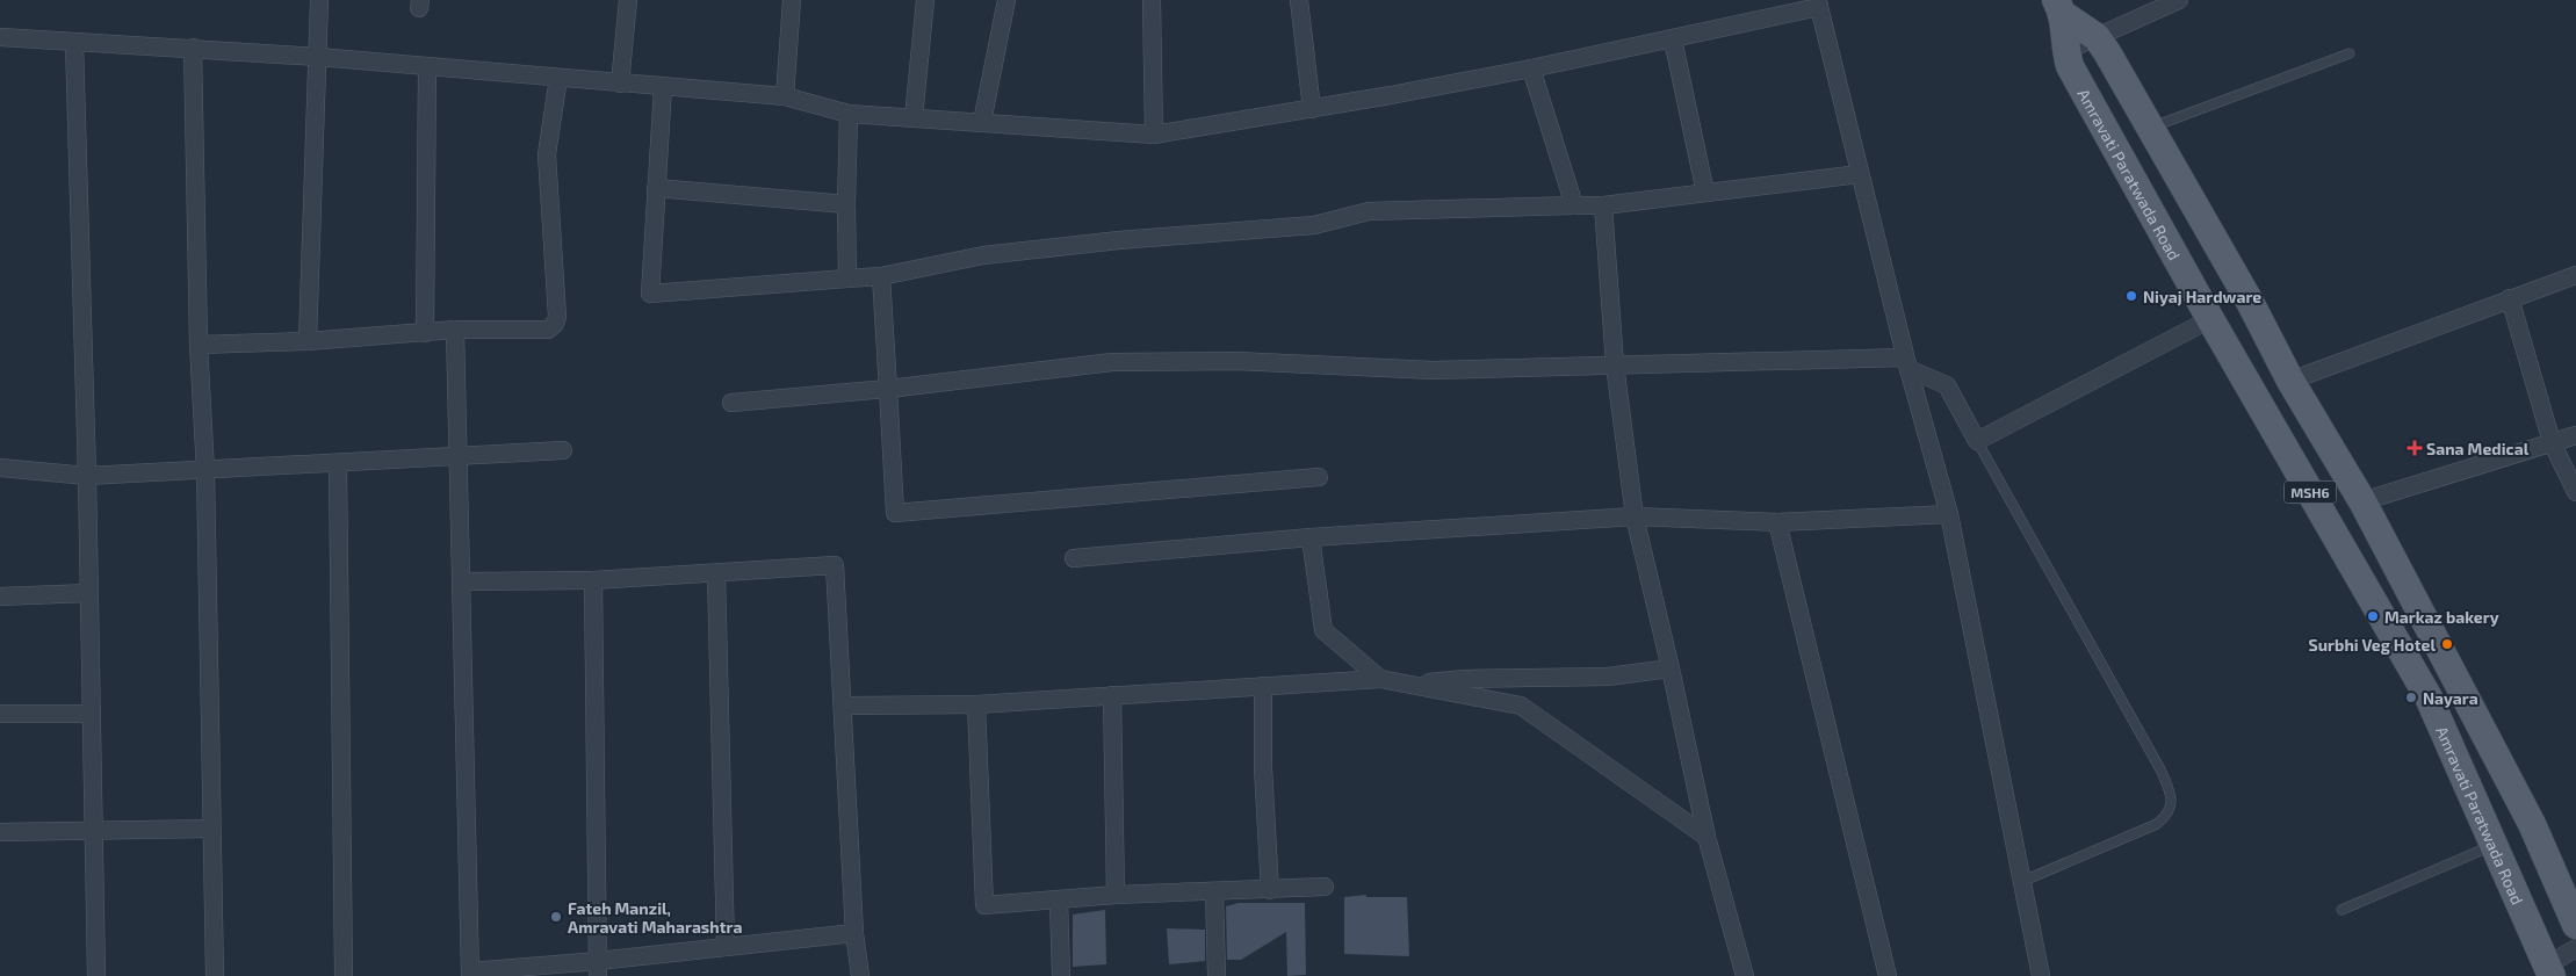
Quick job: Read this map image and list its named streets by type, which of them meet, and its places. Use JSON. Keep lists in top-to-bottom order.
{
  "streets": {
    "main road": ["Amravati Paratwada Road", "MSH6"]
  },
  "places": {
    "other": [
      "Niyaj Hardware",
      "Markaz bakery",
      "Surbhi Veg Hotel",
      "Nayara",
      "Fateh Manzil, Amravati Maharashtra"
    ],
    "health": ["Sana Medical"]
  }
}
